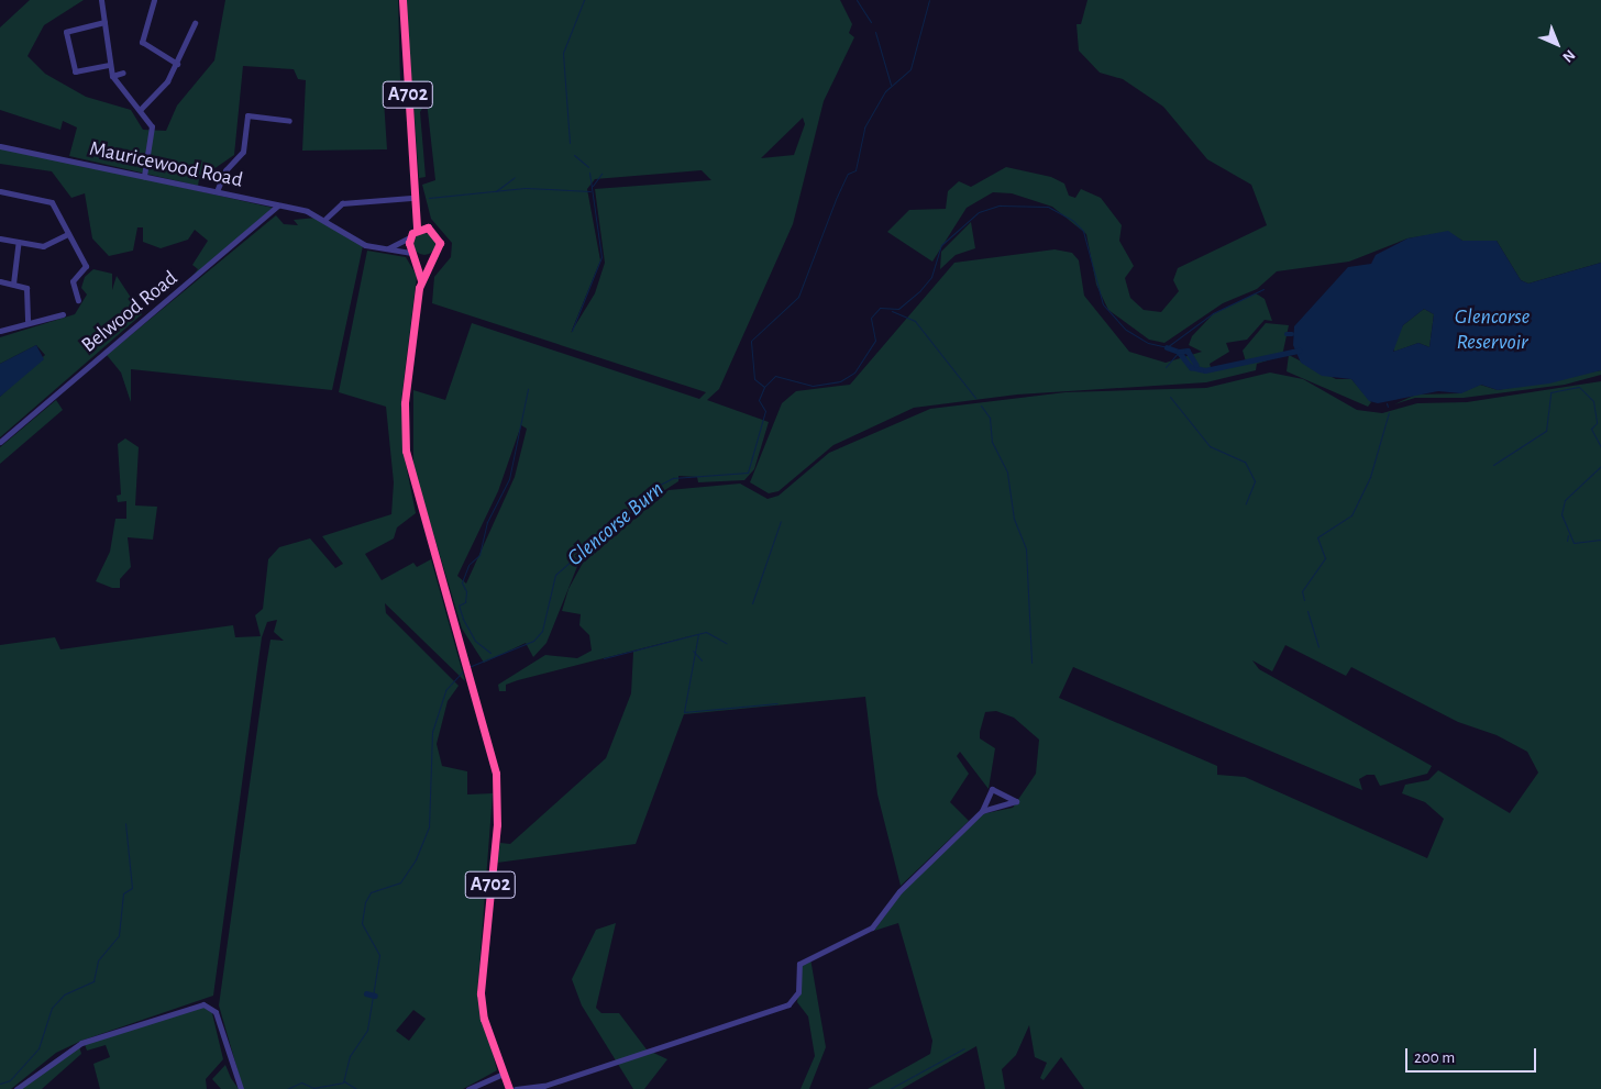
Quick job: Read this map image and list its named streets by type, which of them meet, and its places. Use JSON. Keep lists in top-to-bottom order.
{
  "streets": {
    "highway": ["A702"],
    "street": ["Mauricewood Road", "Belwood Road"]
  },
  "crossings": [
    ["A702", "Mauricewood Road"],
    ["Mauricewood Road", "Belwood Road"]
  ],
  "water": ["Glencorse Reservoir", "Glencorse Burn"],
  "scale_bar": "200 m",
  "north": "bottom right"
}
